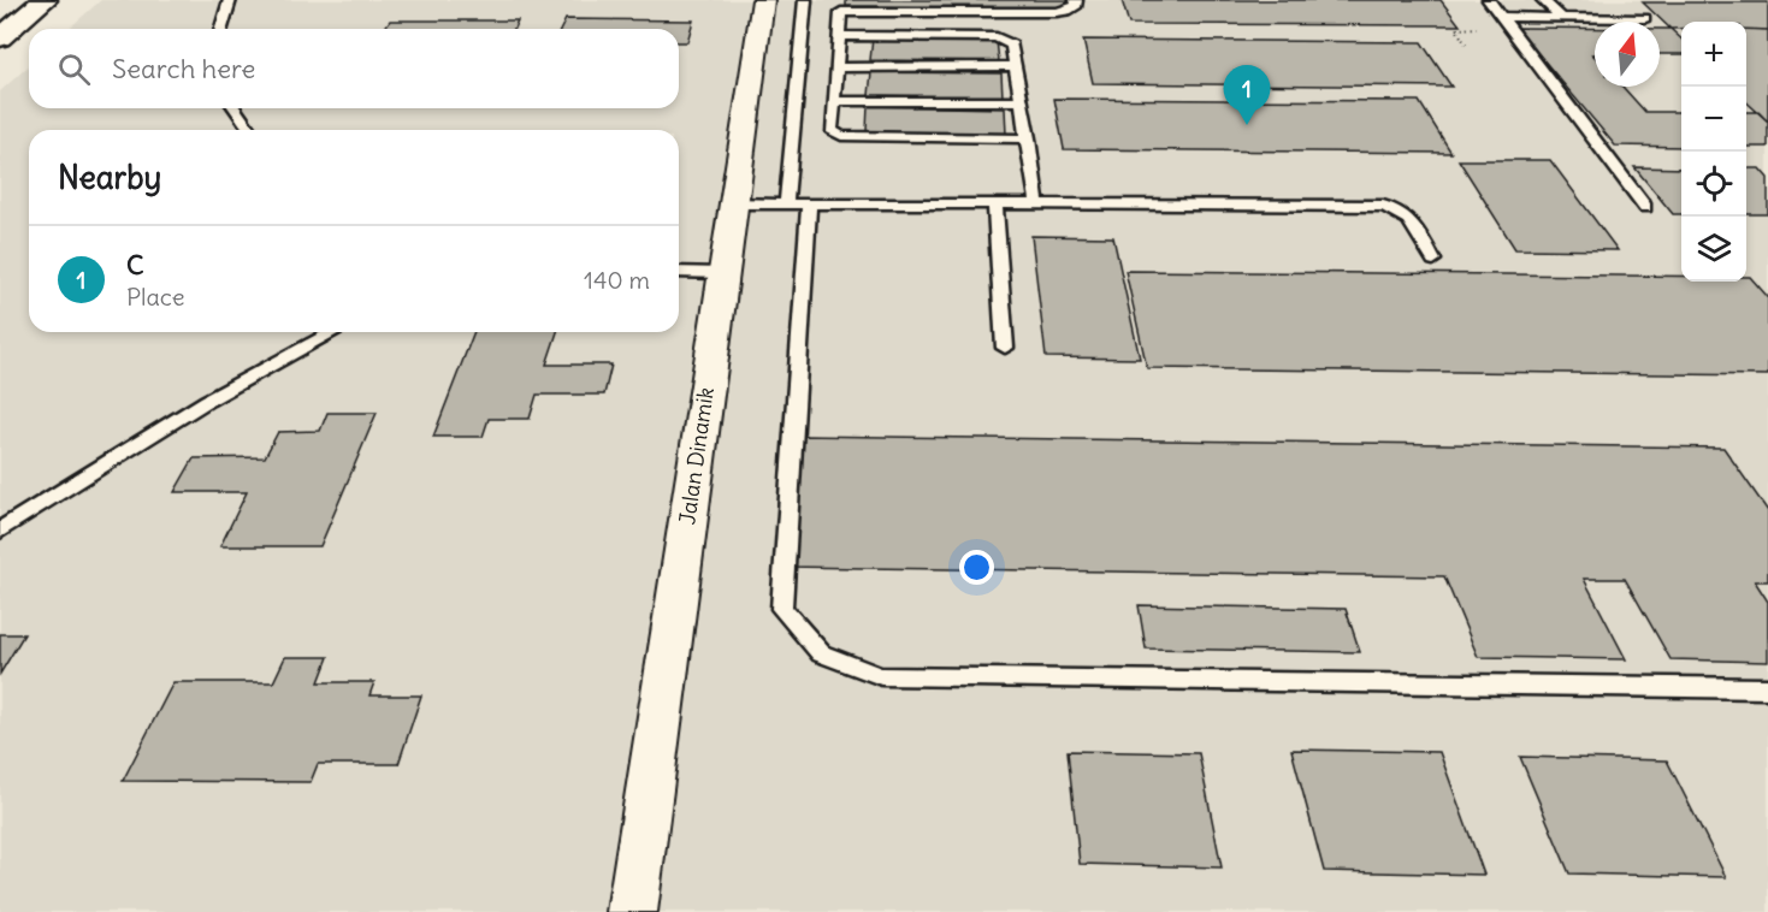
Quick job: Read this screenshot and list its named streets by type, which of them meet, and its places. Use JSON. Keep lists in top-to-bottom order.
{
  "streets": {
    "street": ["Jalan Dinamik"]
  },
  "north": "top",
  "page": {
    "map_buttons": ["+", "−"],
    "search": "Search here",
    "pins": "1",
    "heading": "Nearby",
    "list": [
      {
        "mark": "1",
        "name": "C",
        "note": "Place",
        "value": "140 m"
      }
    ]
  }
}
